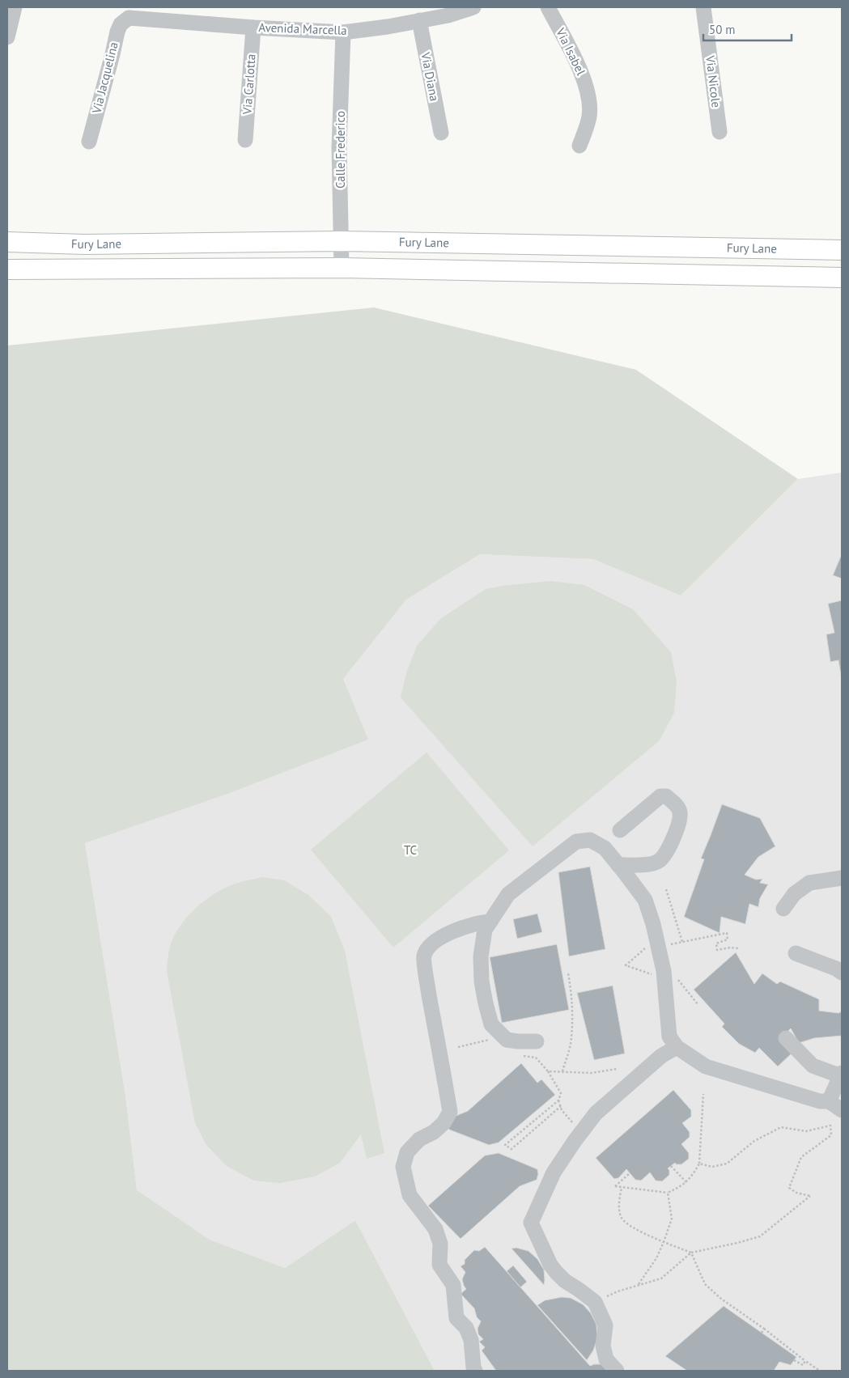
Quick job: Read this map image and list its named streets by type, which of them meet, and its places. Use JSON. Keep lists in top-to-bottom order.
{
  "streets": {
    "main road": ["Fury Lane"],
    "street": [
      "Avenida Marcella",
      "Via Isabel",
      "Via Diana",
      "Via Jacquelina",
      "Via Nicole",
      "Via Carlotta",
      "Calle Frederico"
    ]
  },
  "crossings": [
    ["Avenida Marcella", "Via Diana"],
    ["Avenida Marcella", "Via Jacquelina"],
    ["Avenida Marcella", "Via Carlotta"],
    ["Avenida Marcella", "Calle Frederico"],
    ["Calle Frederico", "Fury Lane"]
  ],
  "parks": ["TC"],
  "scale_bar": "50 m"
}
